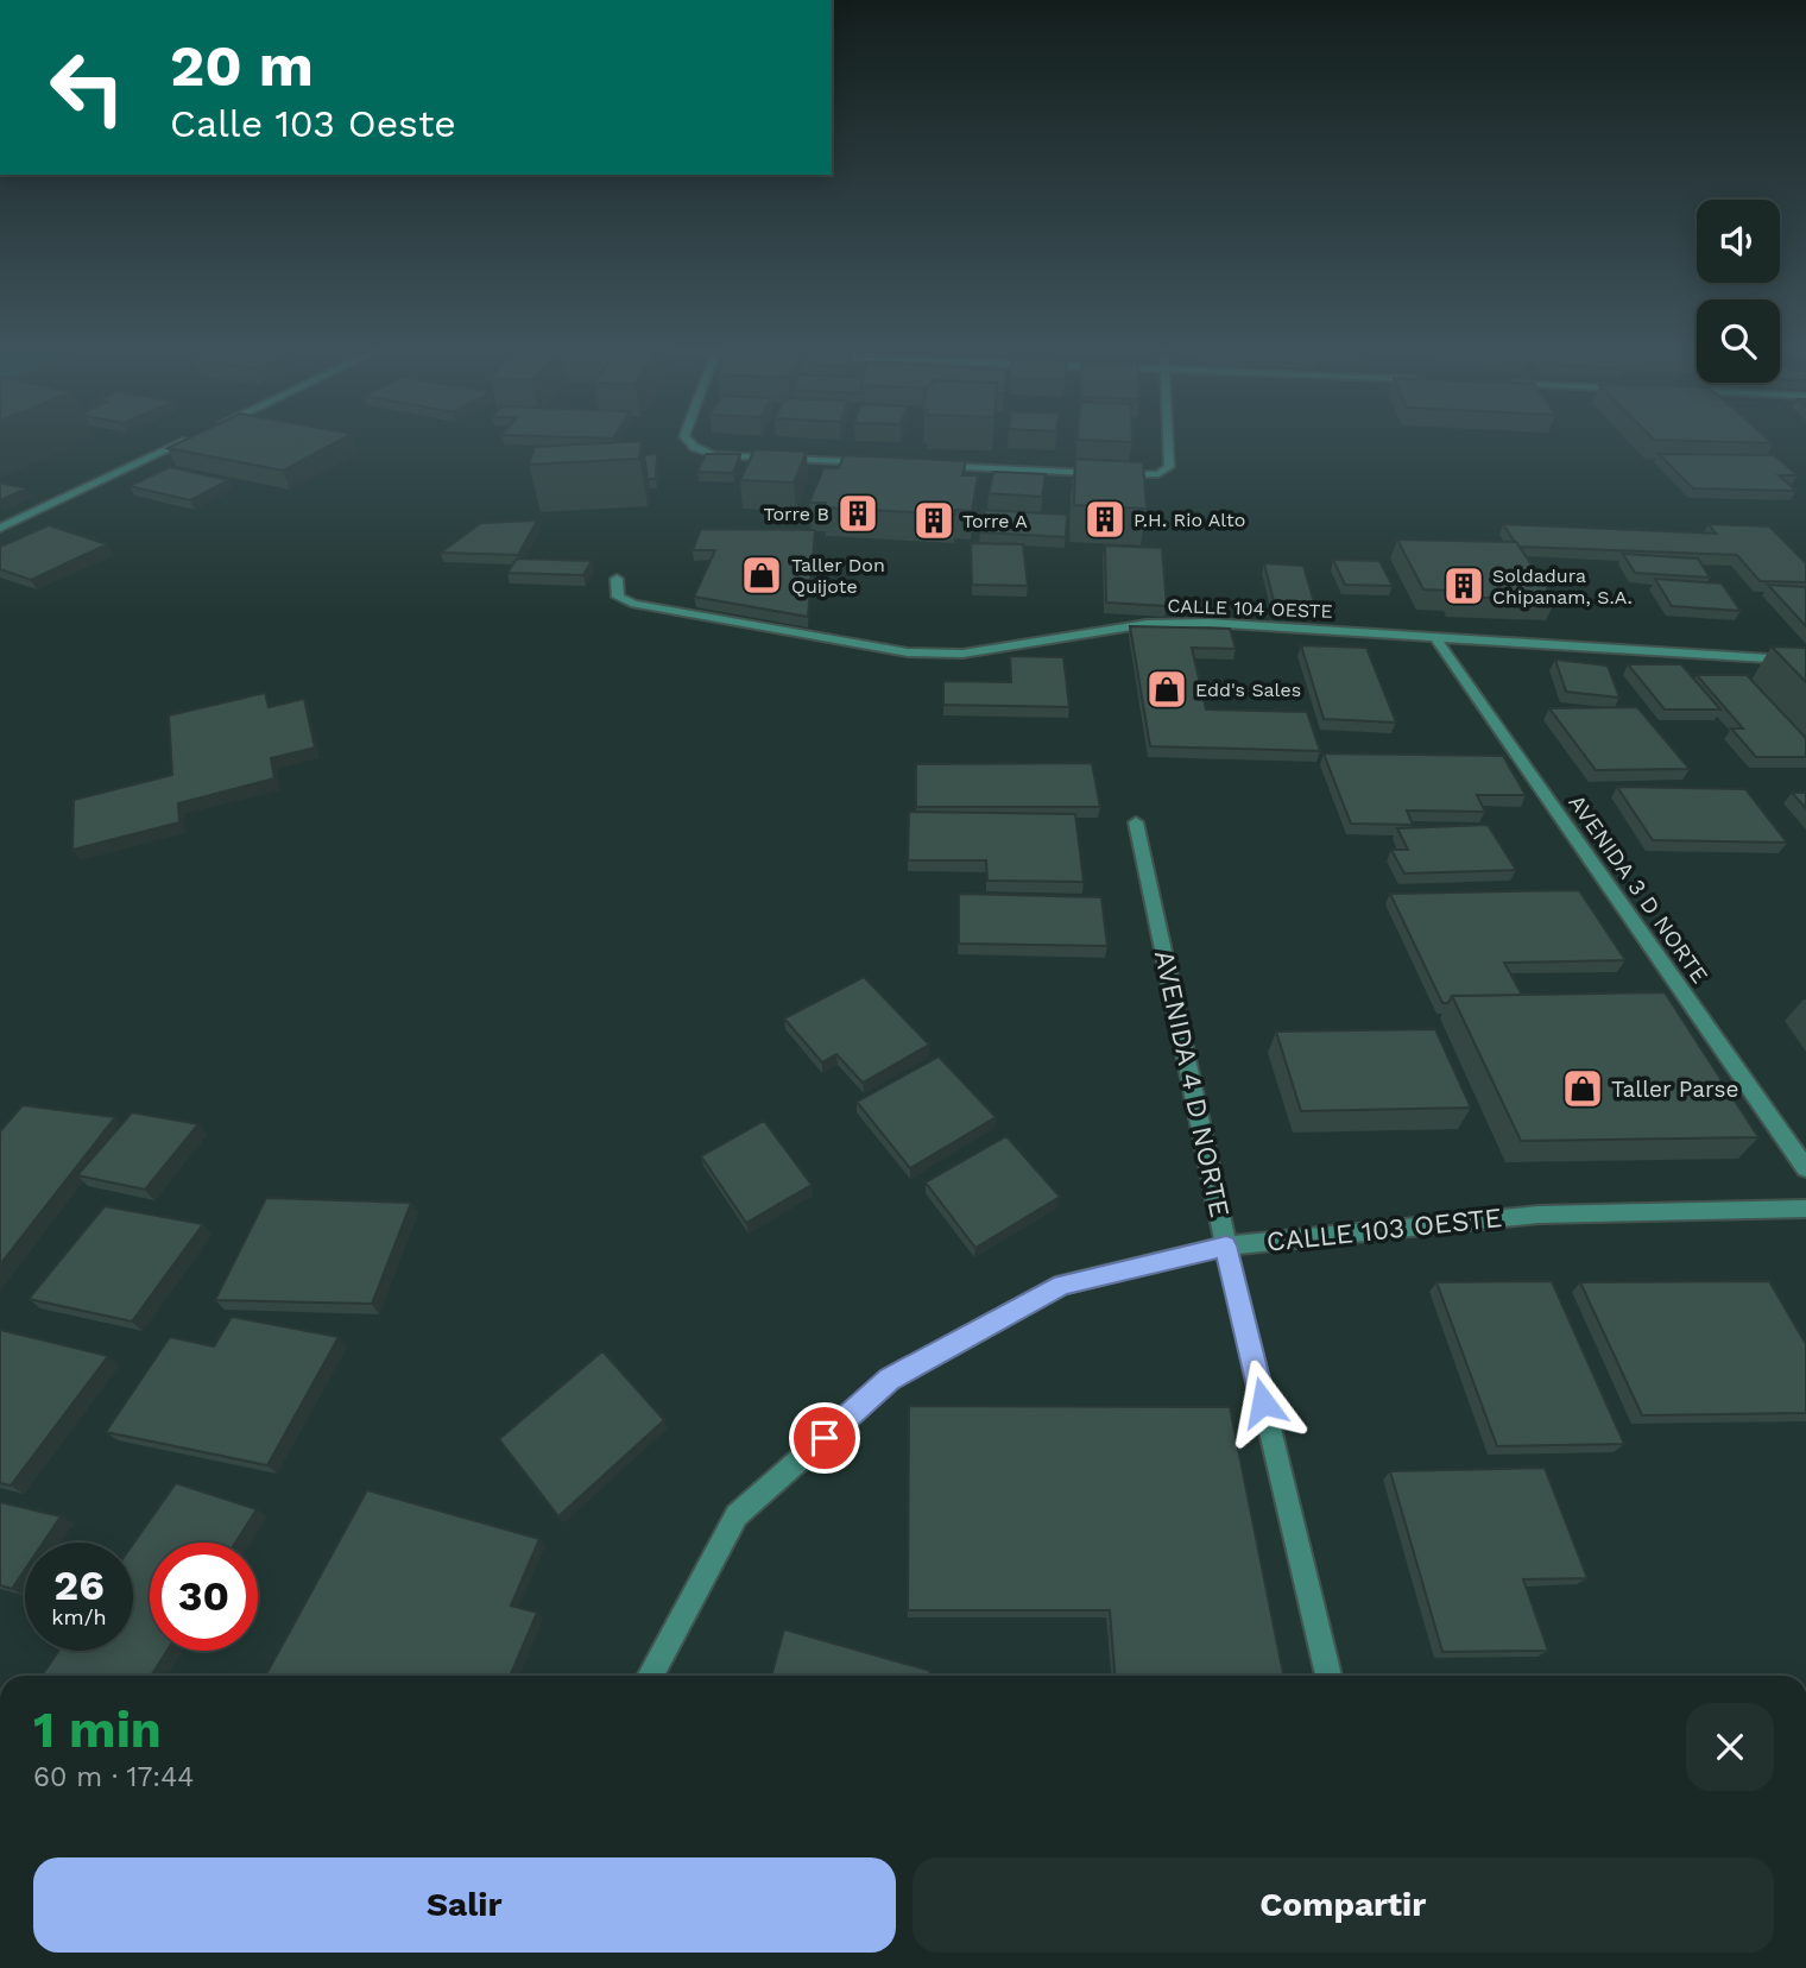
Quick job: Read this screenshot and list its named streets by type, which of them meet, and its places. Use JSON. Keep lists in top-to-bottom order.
{
  "streets": {
    "street": [
      "CALLE 104 OESTE",
      "AVENIDA 3 D NORTE",
      "AVENIDA 4 D NORTE",
      "CALLE 103 OESTE"
    ]
  },
  "crossings": [
    ["CALLE 104 OESTE", "AVENIDA 3 D NORTE"],
    ["AVENIDA 4 D NORTE", "CALLE 103 OESTE"]
  ],
  "places": {
    "building": [
      "Torre B",
      "P.H. Rio Alto",
      "Torre A",
      "Soldadura Chipanam, S.A."
    ],
    "shop": ["Taller Don Quijote", "Edd's Sales", "Taller Parse"]
  },
  "page": {
    "turn": ["20 m", "Calle 103 Oeste"],
    "speed": "26 km/h",
    "limit": "30",
    "heading": ["1 min", "60 m · 17:44"],
    "buttons": ["Salir", "Compartir"]
  }
}
